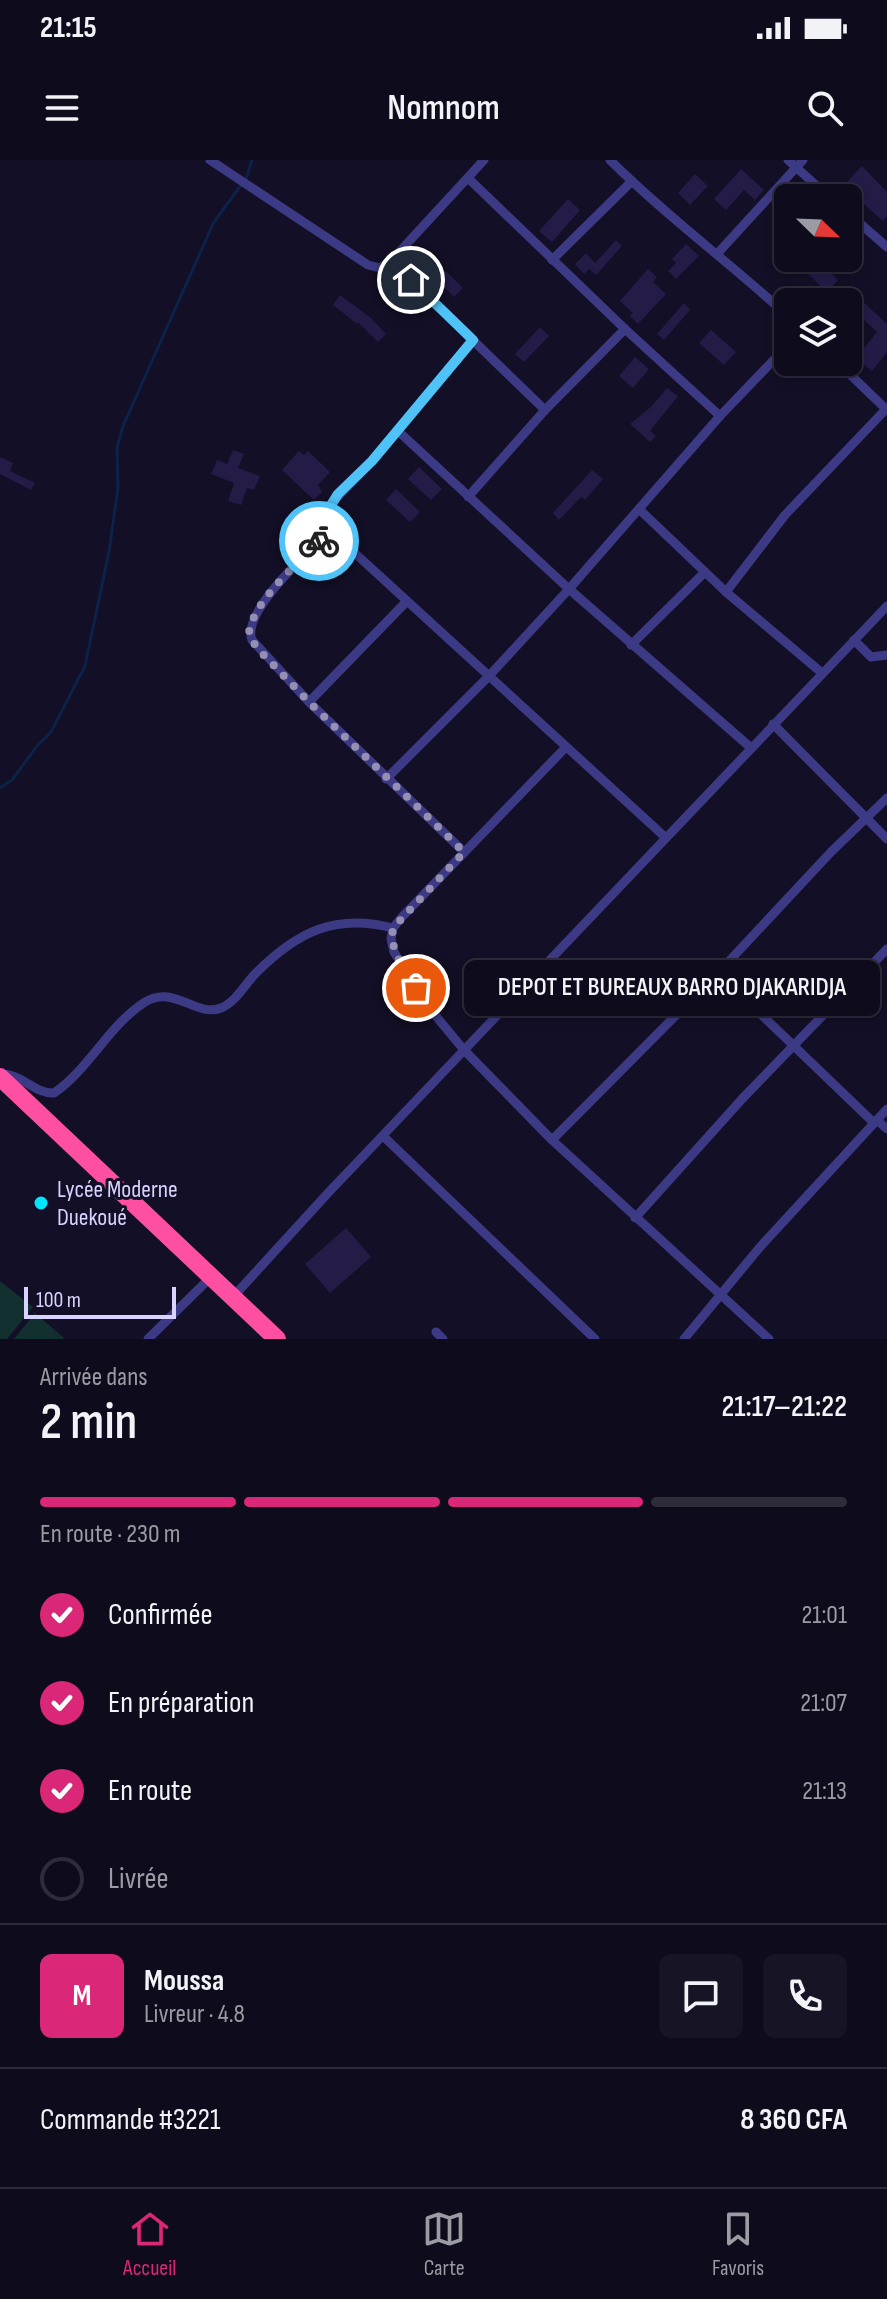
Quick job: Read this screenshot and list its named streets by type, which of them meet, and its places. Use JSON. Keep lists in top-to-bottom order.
{
  "places": ["DEPOT ET BUREAUX BARRO DJAKARIDJA", "Lycée Moderne Duekoué"],
  "scale_bar": "100 m",
  "north": "bottom right",
  "page": {
    "status": "21:15",
    "header": "Nomnom",
    "bubble": "DEPOT ET BUREAUX BARRO DJAKARIDJA",
    "scale": "100 m",
    "heading": ["2 min", "Arrivée dans", "21:17–21:22"],
    "panel": [
      "Moussa",
      "Livreur · 4.8",
      "Commande #3221",
      "8 360 CFA"
    ],
    "bar": "En route · 230 m",
    "list": [
      ["Confirmée", "21:01"],
      ["En préparation", "21:07"],
      ["En route", "21:13"],
      "Livrée"
    ],
    "round": "M",
    "tabs": ["Accueil", "Carte", "Favoris"]
  }
}
